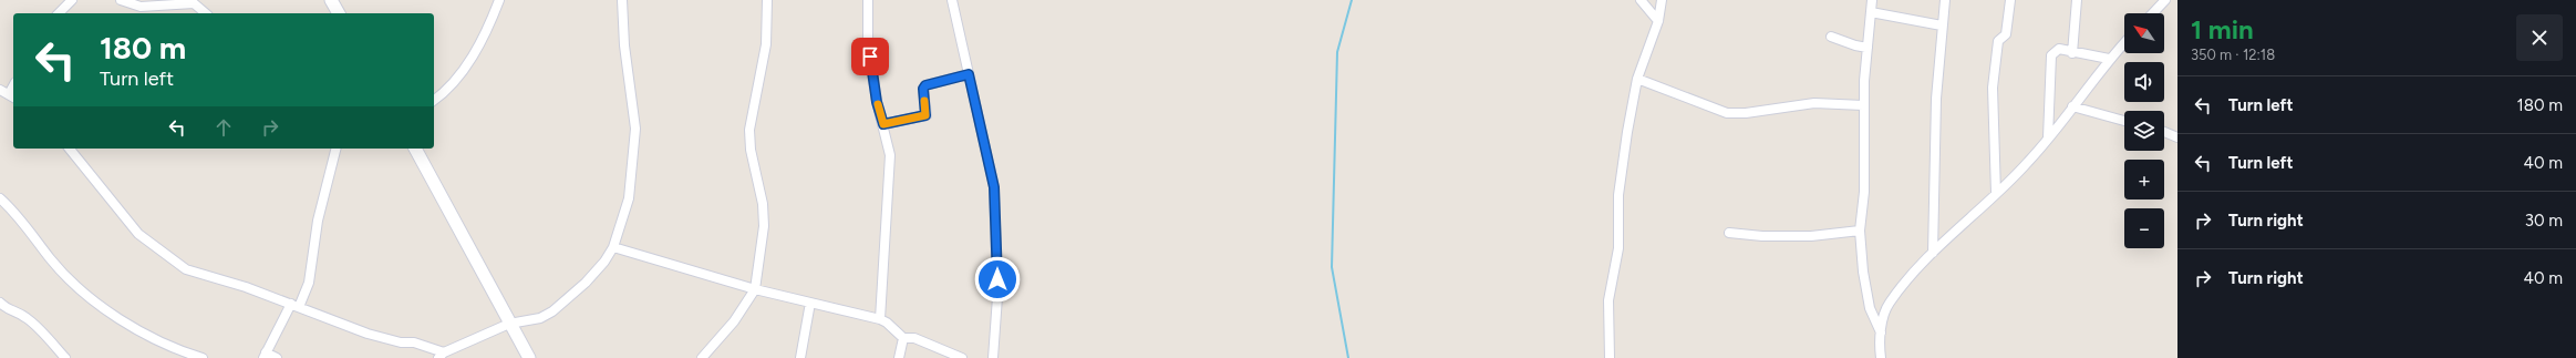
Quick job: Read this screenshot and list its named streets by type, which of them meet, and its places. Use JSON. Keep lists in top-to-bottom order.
{
  "north": "top left",
  "page": {
    "heading": ["1 min", "350 m · 12:18"],
    "map_buttons": ["+", "−"],
    "turn": ["180 m", "Turn left"],
    "list": [
      {
        "name": "Turn left",
        "value": "180 m"
      },
      {
        "name": "Turn left",
        "value": "40 m"
      },
      {
        "name": "Turn right",
        "value": "30 m"
      },
      {
        "name": "Turn right",
        "value": "40 m"
      }
    ]
  }
}
